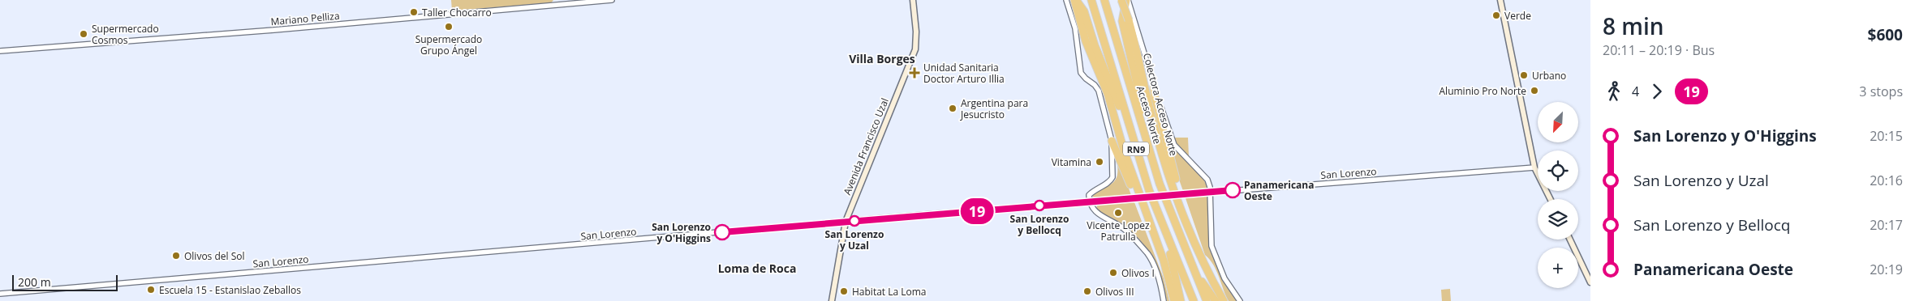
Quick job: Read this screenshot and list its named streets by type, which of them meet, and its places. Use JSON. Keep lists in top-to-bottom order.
{
  "streets": {
    "highway": ["Colectora Acceso Norte", "Acceso Norte", "RN9"],
    "main road": ["Avenida Francisco Uzal"],
    "street": ["Mariano Pelliza", "San Lorenzo"]
  },
  "crossings": [
    ["Avenida Francisco Uzal", "San Lorenzo"]
  ],
  "districts": ["Villa Borges", "Loma de Roca"],
  "places": {
    "other": [
      "Taller Chocarro",
      "Verde",
      "Supermercado Grupo Ángel",
      "Supermercado Cosmos",
      "Urbano",
      "Aluminio Pro Norte",
      "Argentina para Jesucristo",
      "Vitamina",
      "Panamericana Oeste",
      "San Lorenzo y Bellocq",
      "Vicente Lopez Patrulla",
      "San Lorenzo y Uzal",
      "San Lorenzo y O'Higgins",
      "Olivos del Sol",
      "Olivos I",
      "Escuela 15 - Estanislao Zeballos",
      "Habitat La Loma",
      "Olivos III"
    ],
    "health": ["Unidad Sanitaria Doctor Arturo Illia"]
  },
  "lines": ["bus line 19"],
  "scale_bar": "200 m",
  "north": "bottom left",
  "page": {
    "on_map": "19",
    "heading": ["8 min", "20:11 – 20:19 · Bus", "$600"],
    "legs": ["4", "19", "3 stops"],
    "map_buttons": "+",
    "list": [
      {
        "name": "San Lorenzo y O'Higgins",
        "value": "20:15"
      },
      {
        "name": "San Lorenzo y Uzal",
        "value": "20:16"
      },
      {
        "name": "San Lorenzo y Bellocq",
        "value": "20:17"
      },
      {
        "name": "Panamericana Oeste",
        "value": "20:19"
      }
    ],
    "scale": "200 m"
  }
}
